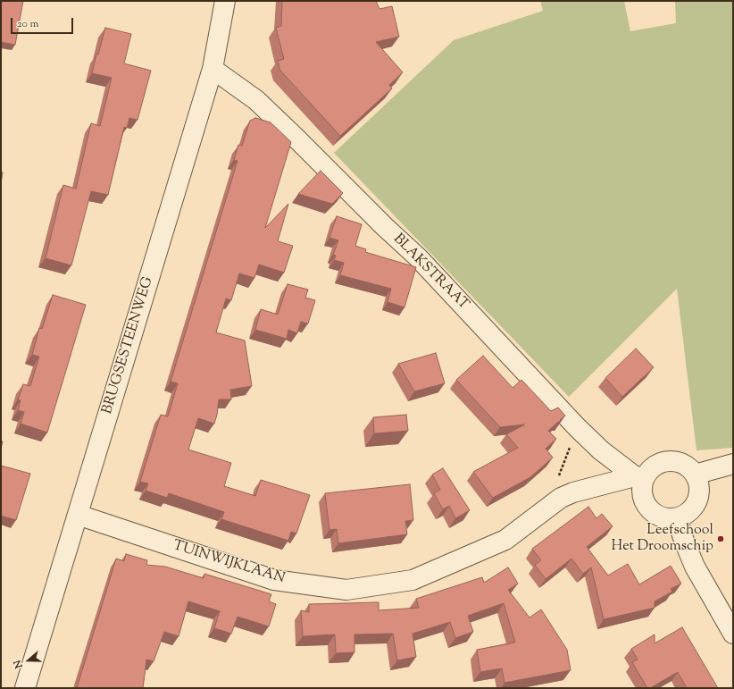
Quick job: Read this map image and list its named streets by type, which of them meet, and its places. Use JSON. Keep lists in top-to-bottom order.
{
  "streets": {
    "street": ["BLAKSTRAAT", "BRUGSESTEENWEG", "TUINWIJKLAAN"]
  },
  "crossings": [
    ["BLAKSTRAAT", "BRUGSESTEENWEG"],
    ["BLAKSTRAAT", "TUINWIJKLAAN"],
    ["BRUGSESTEENWEG", "TUINWIJKLAAN"]
  ],
  "places": ["Leefschool Het Droomschip"],
  "scale_bar": "20 m",
  "north": "left"
}
